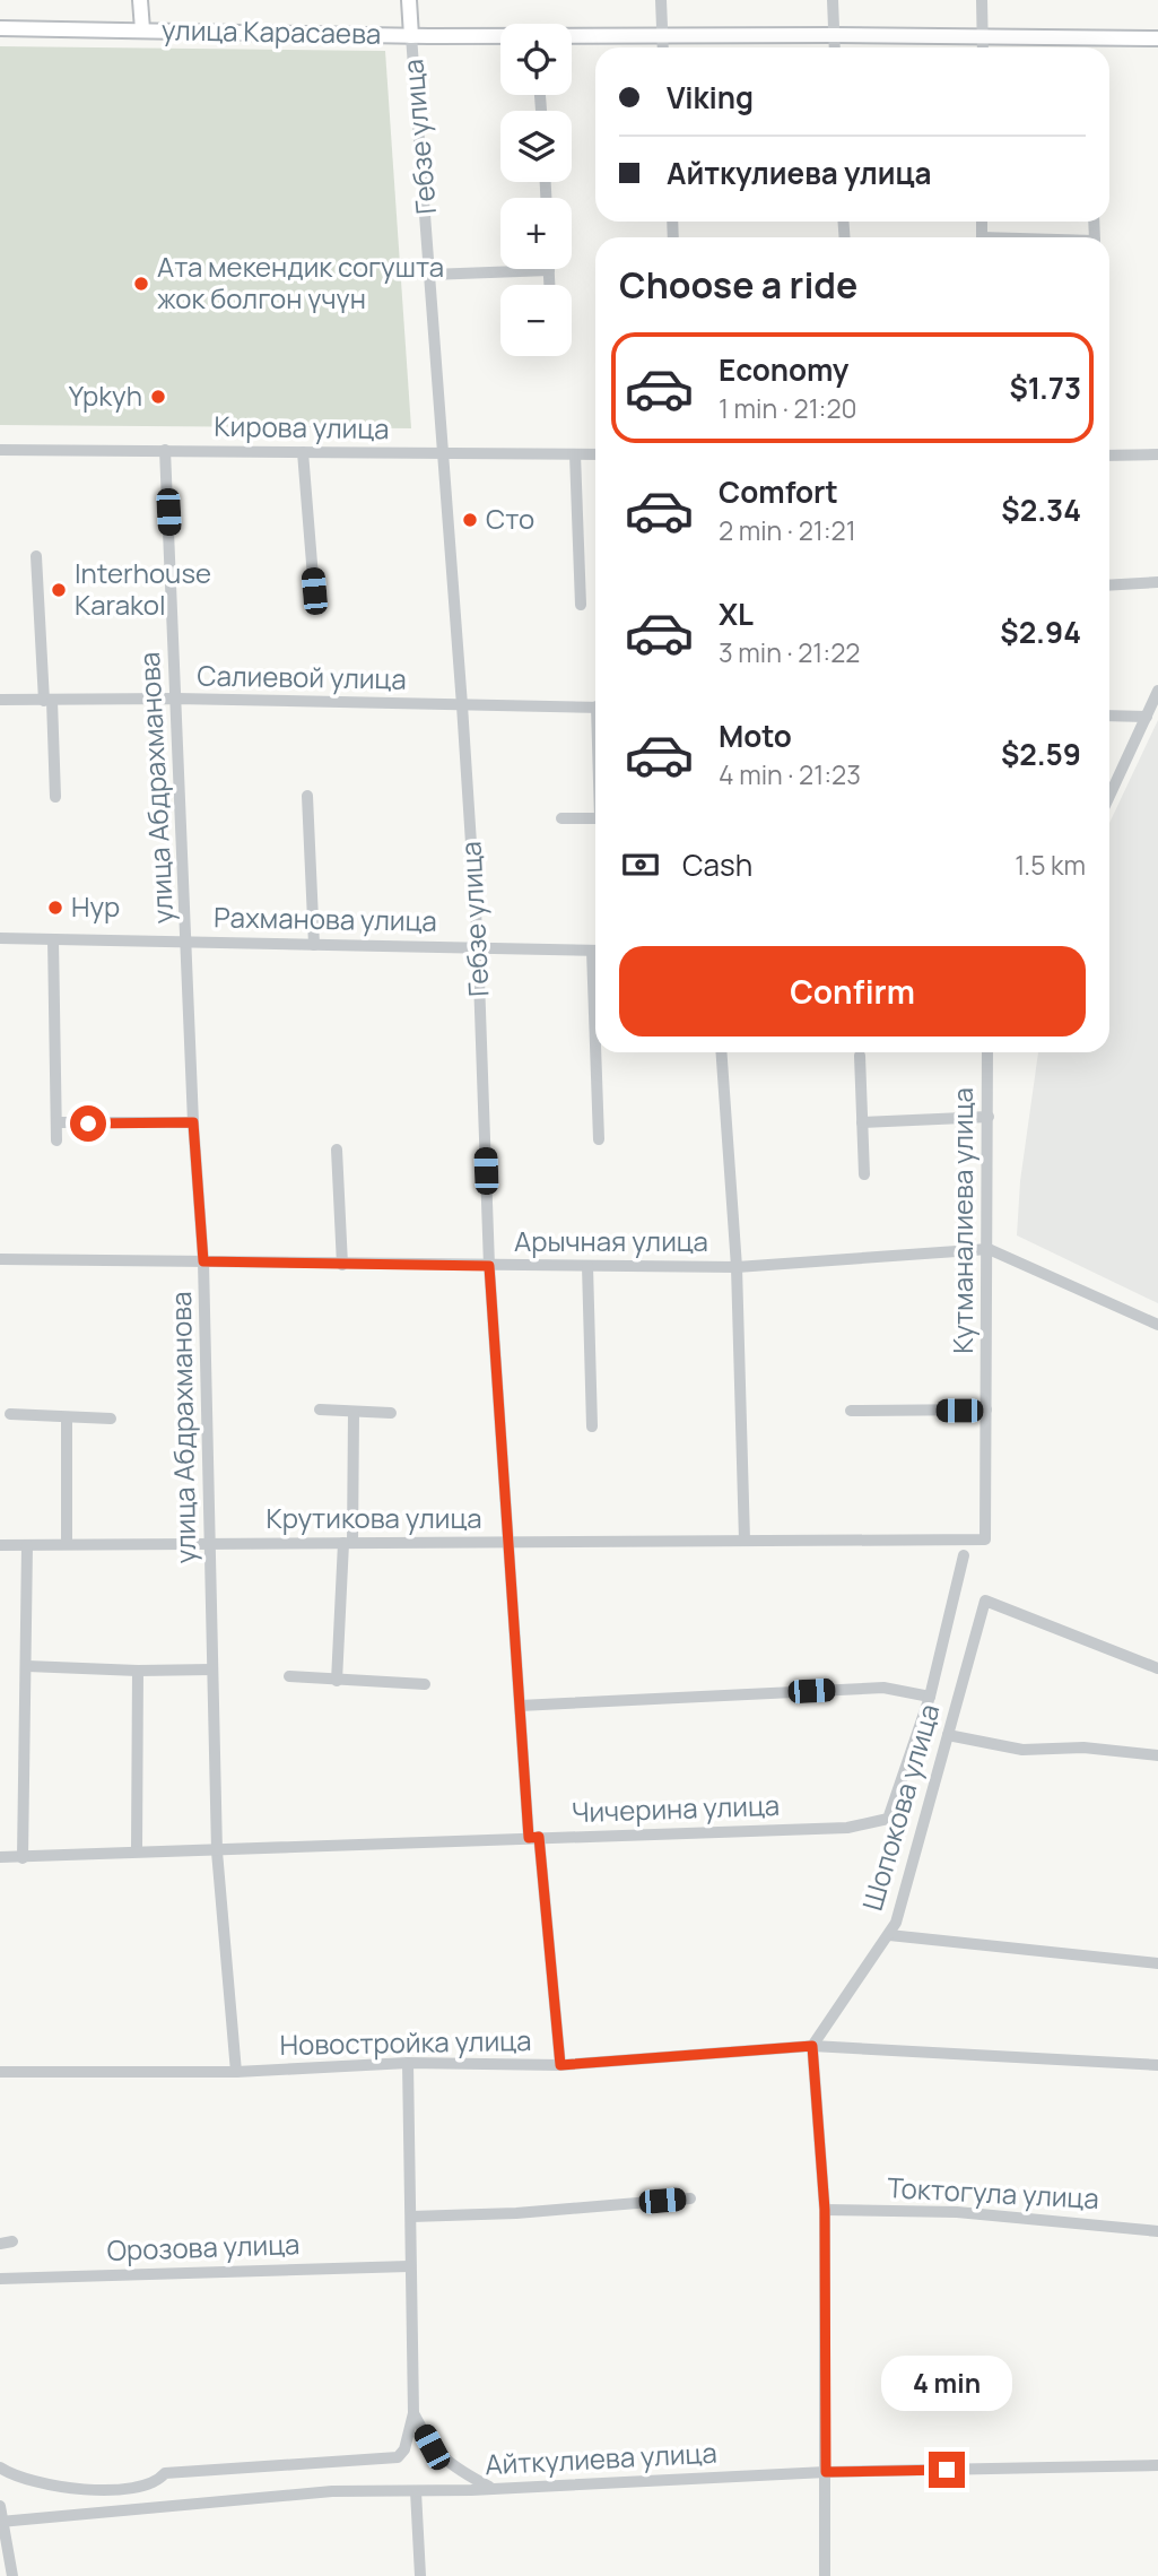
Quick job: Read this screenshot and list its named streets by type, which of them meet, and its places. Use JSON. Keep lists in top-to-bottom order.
{
  "streets": {
    "main road": ["улица Карасаева", "Гебзе улица"],
    "street": [
      "Кирова улица",
      "Салиевой улица",
      "улица Абдрахманова",
      "Рахманова улица",
      "Кутманалиева улица",
      "Арычная улица",
      "Крутикова улица",
      "Шопокова улица",
      "Чичерина улица",
      "Новостройка улица",
      "Токтогула улица",
      "Орозова улица",
      "Айткулиева улица"
    ]
  },
  "crossings": [
    ["улица Карасаева", "Гебзе улица"],
    ["Гебзе улица", "Кирова улица"],
    ["Гебзе улица", "Салиевой улица"],
    ["Гебзе улица", "Рахманова улица"],
    ["Гебзе улица", "Арычная улица"],
    ["Гебзе улица", "Крутикова улица"],
    ["Гебзе улица", "Чичерина улица"],
    ["Гебзе улица", "Новостройка улица"],
    ["Кирова улица", "улица Абдрахманова"],
    ["Салиевой улица", "улица Абдрахманова"],
    ["улица Абдрахманова", "Рахманова улица"],
    ["улица Абдрахманова", "Арычная улица"],
    ["улица Абдрахманова", "Крутикова улица"],
    ["улица Абдрахманова", "Чичерина улица"],
    ["улица Абдрахманова", "Новостройка улица"],
    ["Кутманалиева улица", "Арычная улица"],
    ["Кутманалиева улица", "Крутикова улица"],
    ["Шопокова улица", "Новостройка улица"]
  ],
  "places": [
    "Ата мекендик согушта жок болгон үчүн",
    "Ypkyh",
    "Сто",
    "Interhouse Karakol",
    "Нур"
  ],
  "page": {
    "map_buttons": ["+", "−"],
    "banner": ["Viking", "Айткулиева улица"],
    "heading": "Choose a ride",
    "list": [
      {
        "name": "Economy",
        "note": "1 min · 21:20",
        "value": "$1.73"
      },
      {
        "name": "Comfort",
        "note": "2 min · 21:21",
        "value": "$2.34"
      },
      {
        "name": "XL",
        "note": "3 min · 21:22",
        "value": "$2.94"
      },
      {
        "name": "Moto",
        "note": "4 min · 21:23",
        "value": "$2.59"
      }
    ],
    "pay": ["Cash", "1.5 km"],
    "buttons": "Confirm",
    "bubble": "4 min"
  }
}
